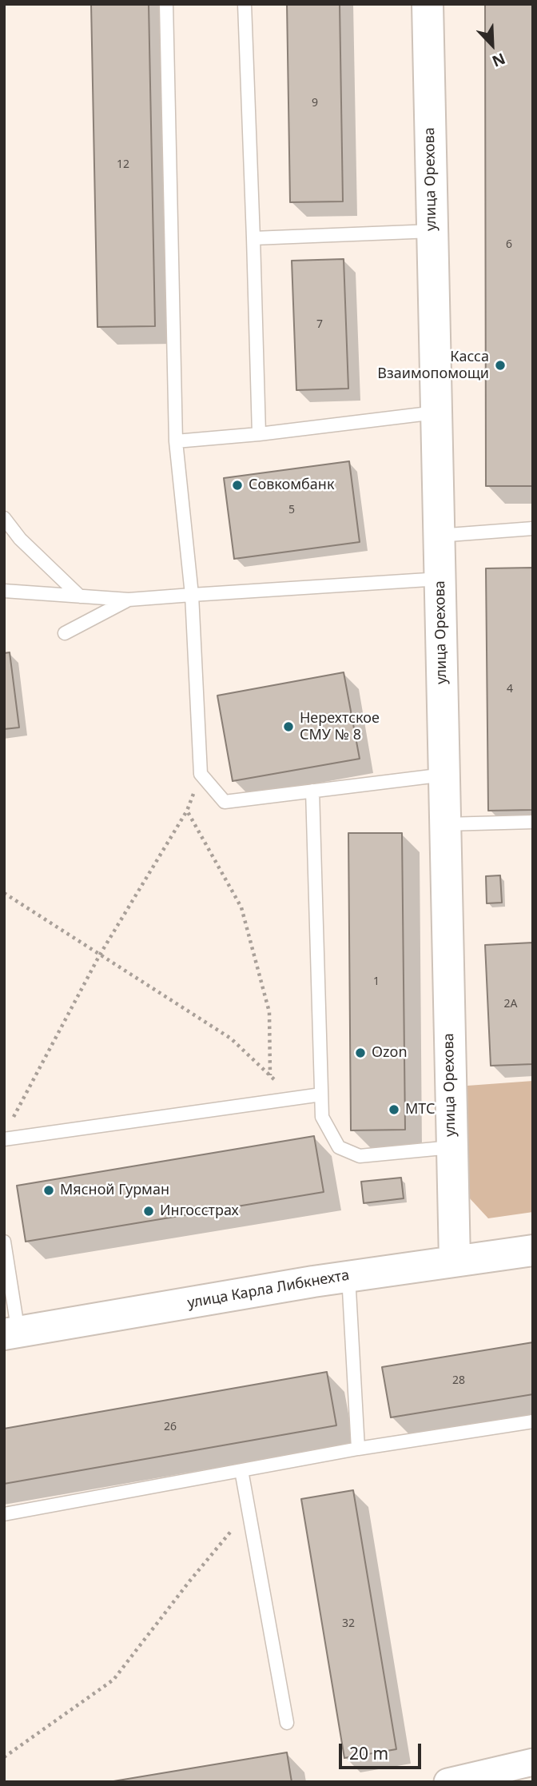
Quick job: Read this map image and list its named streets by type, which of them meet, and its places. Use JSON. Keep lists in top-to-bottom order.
{
  "streets": {
    "street": ["улица Орехова", "улица Карла Либкнехта"]
  },
  "crossings": [
    ["улица Орехова", "улица Карла Либкнехта"]
  ],
  "places": [
    "Касса Взаимопомощи",
    "Совкомбанк",
    "Нерехтское СМУ № 8",
    "Ozon",
    "МТС",
    "Мясной Гурман",
    "Ингосстрах"
  ],
  "house_numbers": [
    "9",
    "12",
    "6",
    "7",
    "5",
    "4",
    "1",
    "2А",
    "28",
    "26",
    "32"
  ],
  "scale_bar": "20 m",
  "north": "bottom right"
}
